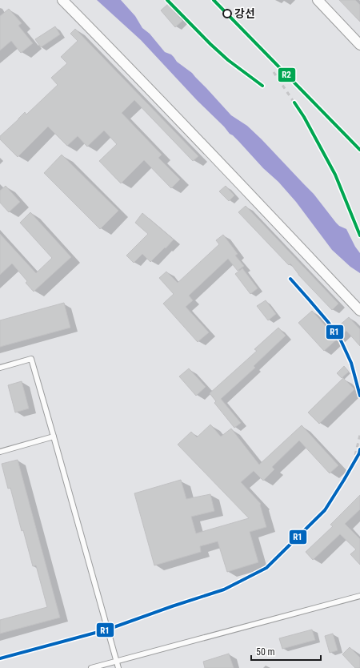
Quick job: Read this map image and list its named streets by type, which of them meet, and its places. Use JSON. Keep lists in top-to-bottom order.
{
  "places": ["강선"],
  "lines": ["transit line R2", "transit line R1"],
  "scale_bar": "50 m"
}
